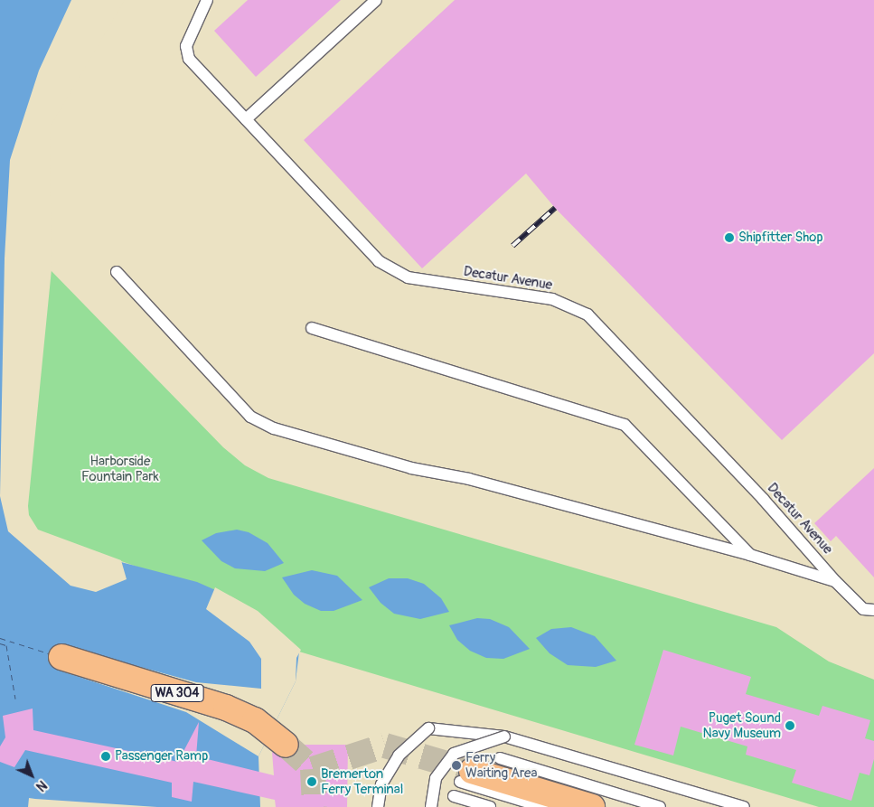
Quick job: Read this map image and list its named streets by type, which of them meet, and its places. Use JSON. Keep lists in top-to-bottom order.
{
  "streets": {
    "highway": ["WA 304"],
    "lane": ["Decatur Avenue"]
  },
  "parks": ["Harborside Fountain Park"],
  "places": [
    "Shipfitter Shop",
    "Puget Sound Navy Museum",
    "Passenger Ramp",
    "Ferry Waiting Area",
    "Bremerton Ferry Terminal"
  ],
  "north": "bottom right"
}
